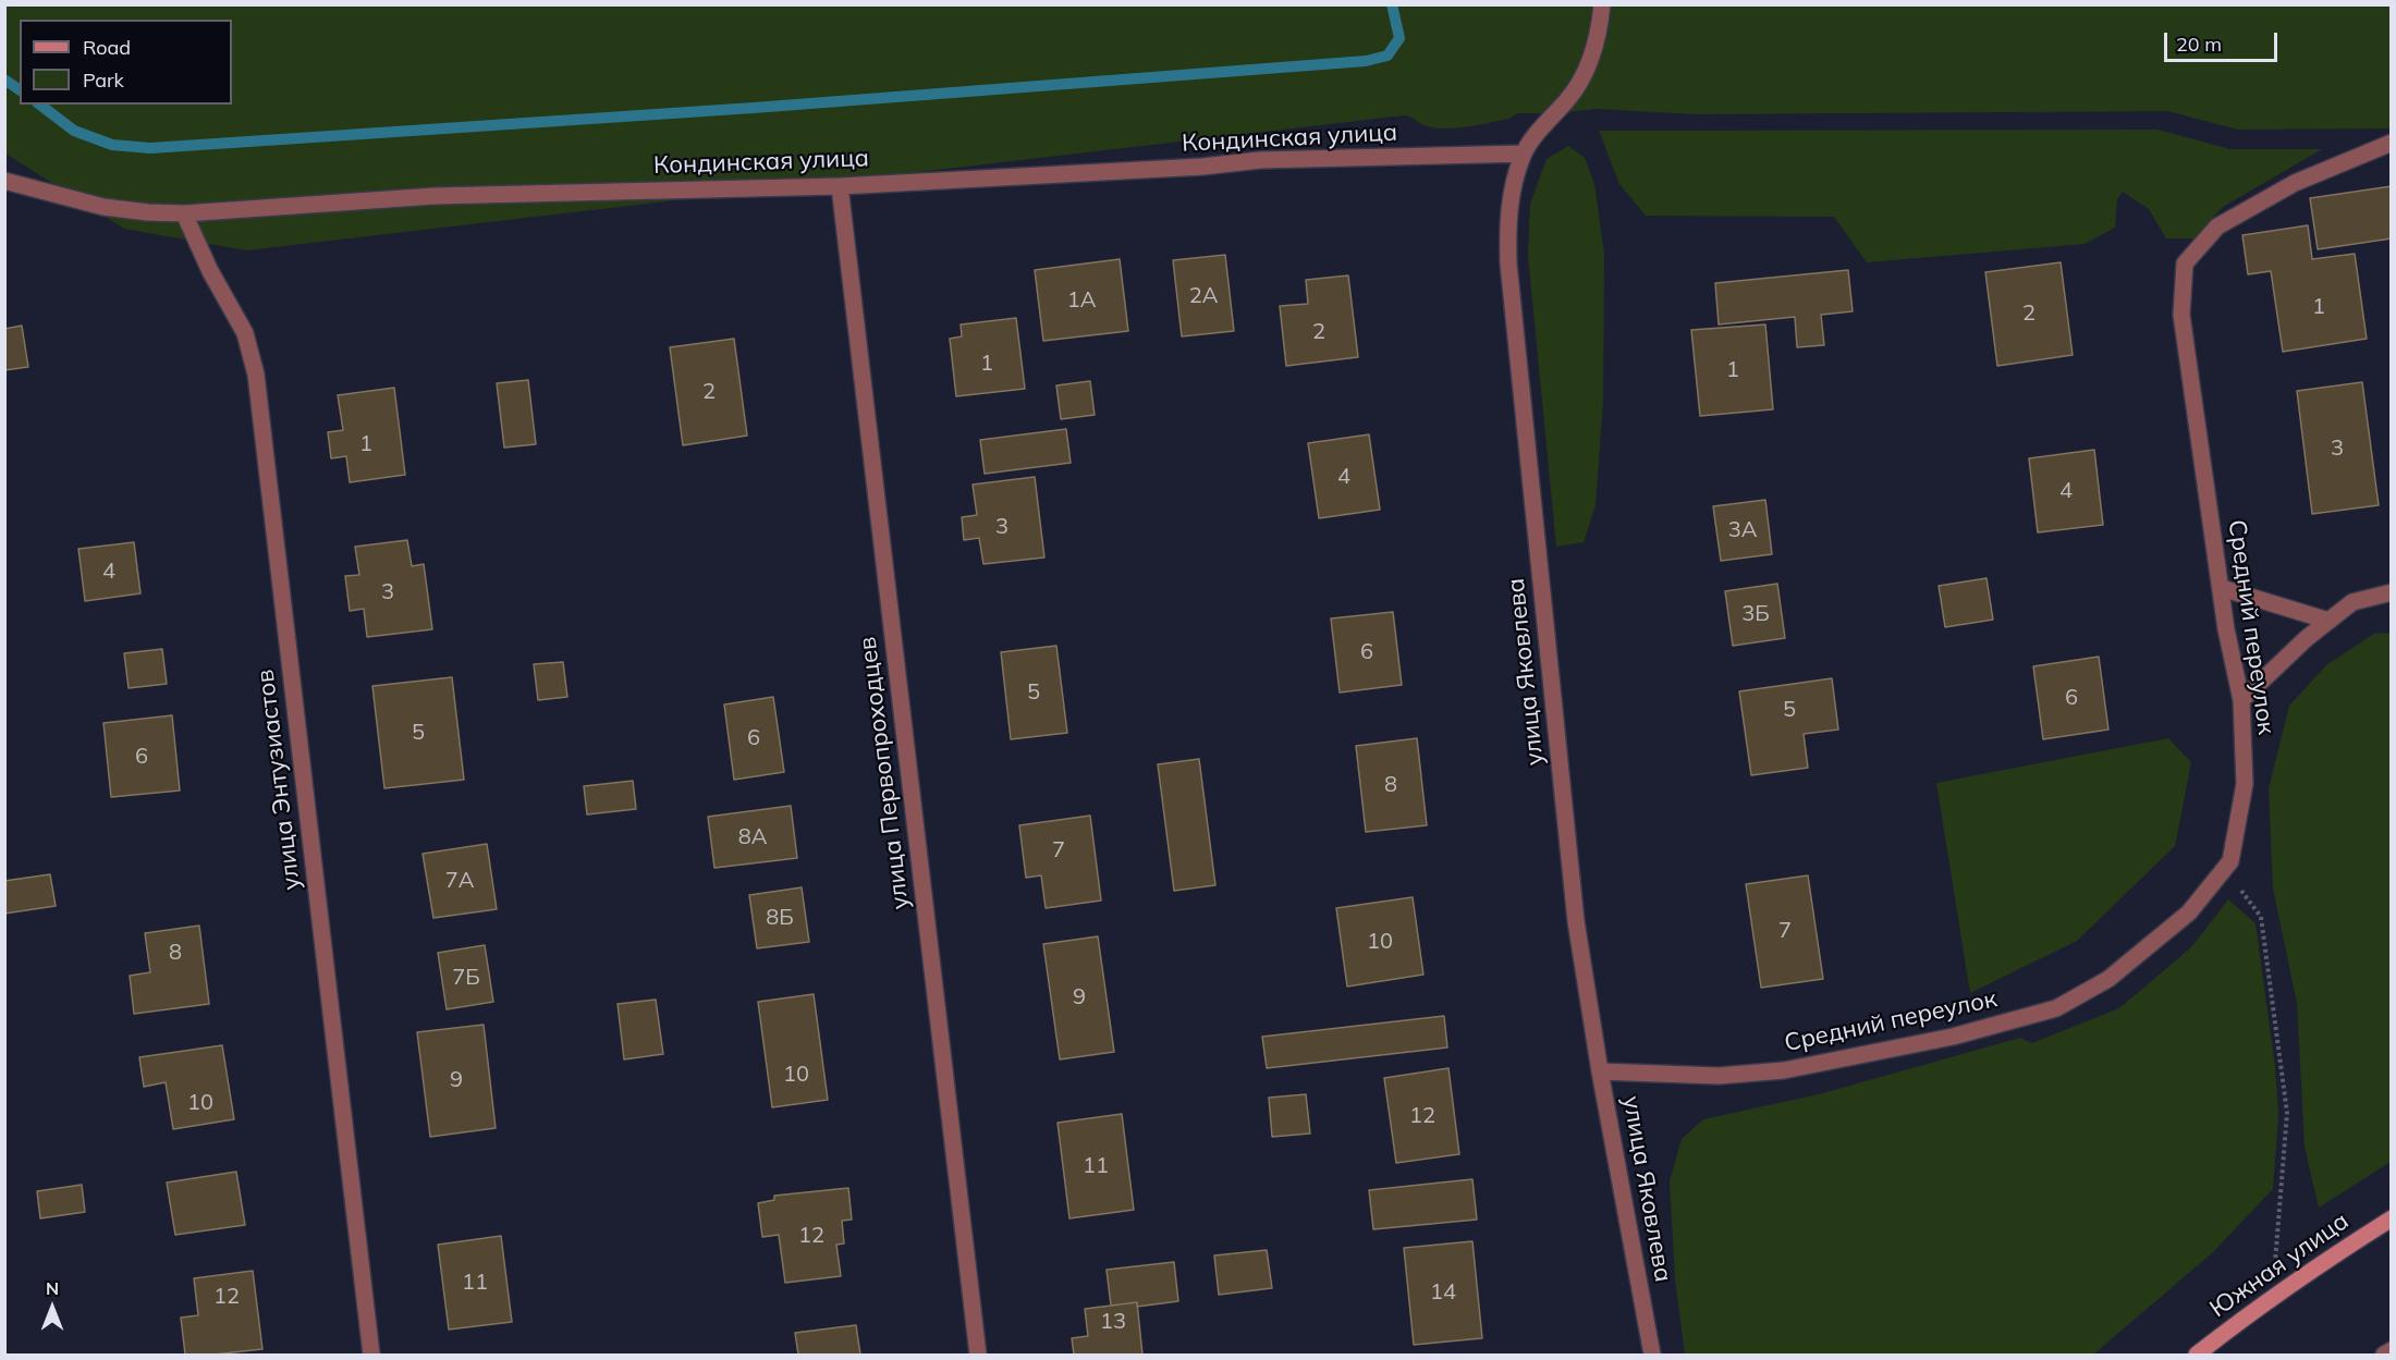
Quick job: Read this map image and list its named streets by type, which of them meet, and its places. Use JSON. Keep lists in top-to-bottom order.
{
  "streets": {
    "main road": ["Южная улица"],
    "street": [
      "Кондинская улица",
      "Средний переулок",
      "улица Яковлева",
      "улица Первопроходцев",
      "улица Энтузиастов"
    ]
  },
  "crossings": [
    ["Кондинская улица", "улица Яковлева"],
    ["Кондинская улица", "улица Первопроходцев"],
    ["Кондинская улица", "улица Энтузиастов"],
    ["Средний переулок", "улица Яковлева"]
  ],
  "house_numbers": [
    "2А",
    "1А",
    "1",
    "2",
    "2",
    "1",
    "1",
    "2",
    "1",
    "3",
    "4",
    "4",
    "3",
    "3А",
    "4",
    "3",
    "3Б",
    "6",
    "5",
    "6",
    "5",
    "5",
    "6",
    "6",
    "8",
    "8А",
    "7",
    "7А",
    "8Б",
    "7",
    "10",
    "8",
    "7Б",
    "9",
    "10",
    "9",
    "10",
    "12",
    "11",
    "12",
    "11",
    "14",
    "12",
    "13"
  ],
  "legend": ["Road", "Park"],
  "scale_bar": "20 m",
  "north": "top"
}
